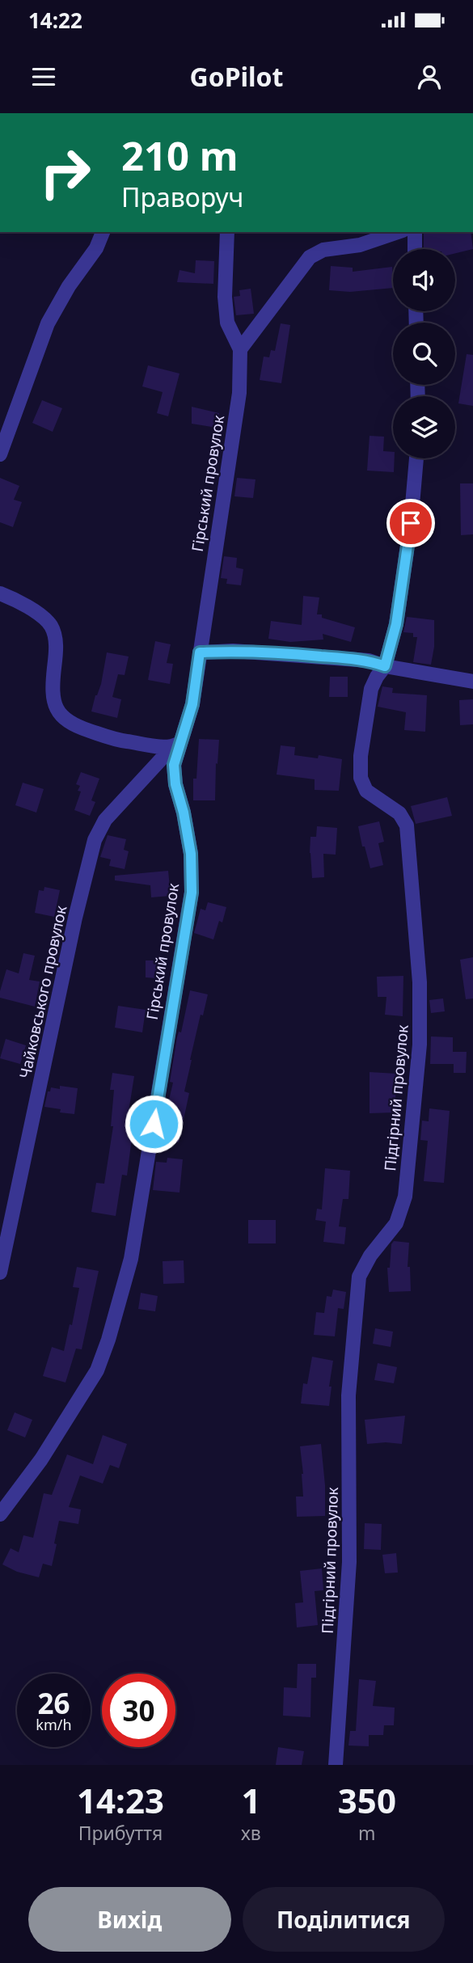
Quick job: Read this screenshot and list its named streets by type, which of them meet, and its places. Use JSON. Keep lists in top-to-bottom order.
{
  "streets": {
    "street": ["Гірський провулок", "Чайковського провулок", "Підгірний провулок"]
  },
  "crossings": [
    ["Гірський провулок", "Чайковського провулок"]
  ],
  "page": {
    "status": "14:22",
    "header": "GoPilot",
    "turn": ["210 m", "Праворуч"],
    "speed": "26 km/h",
    "limit": "30",
    "eta": [
      "14:23",
      "Прибуття",
      "1",
      "хв",
      "350",
      "m"
    ],
    "buttons": ["Вихід", "Поділитися"]
  }
}
